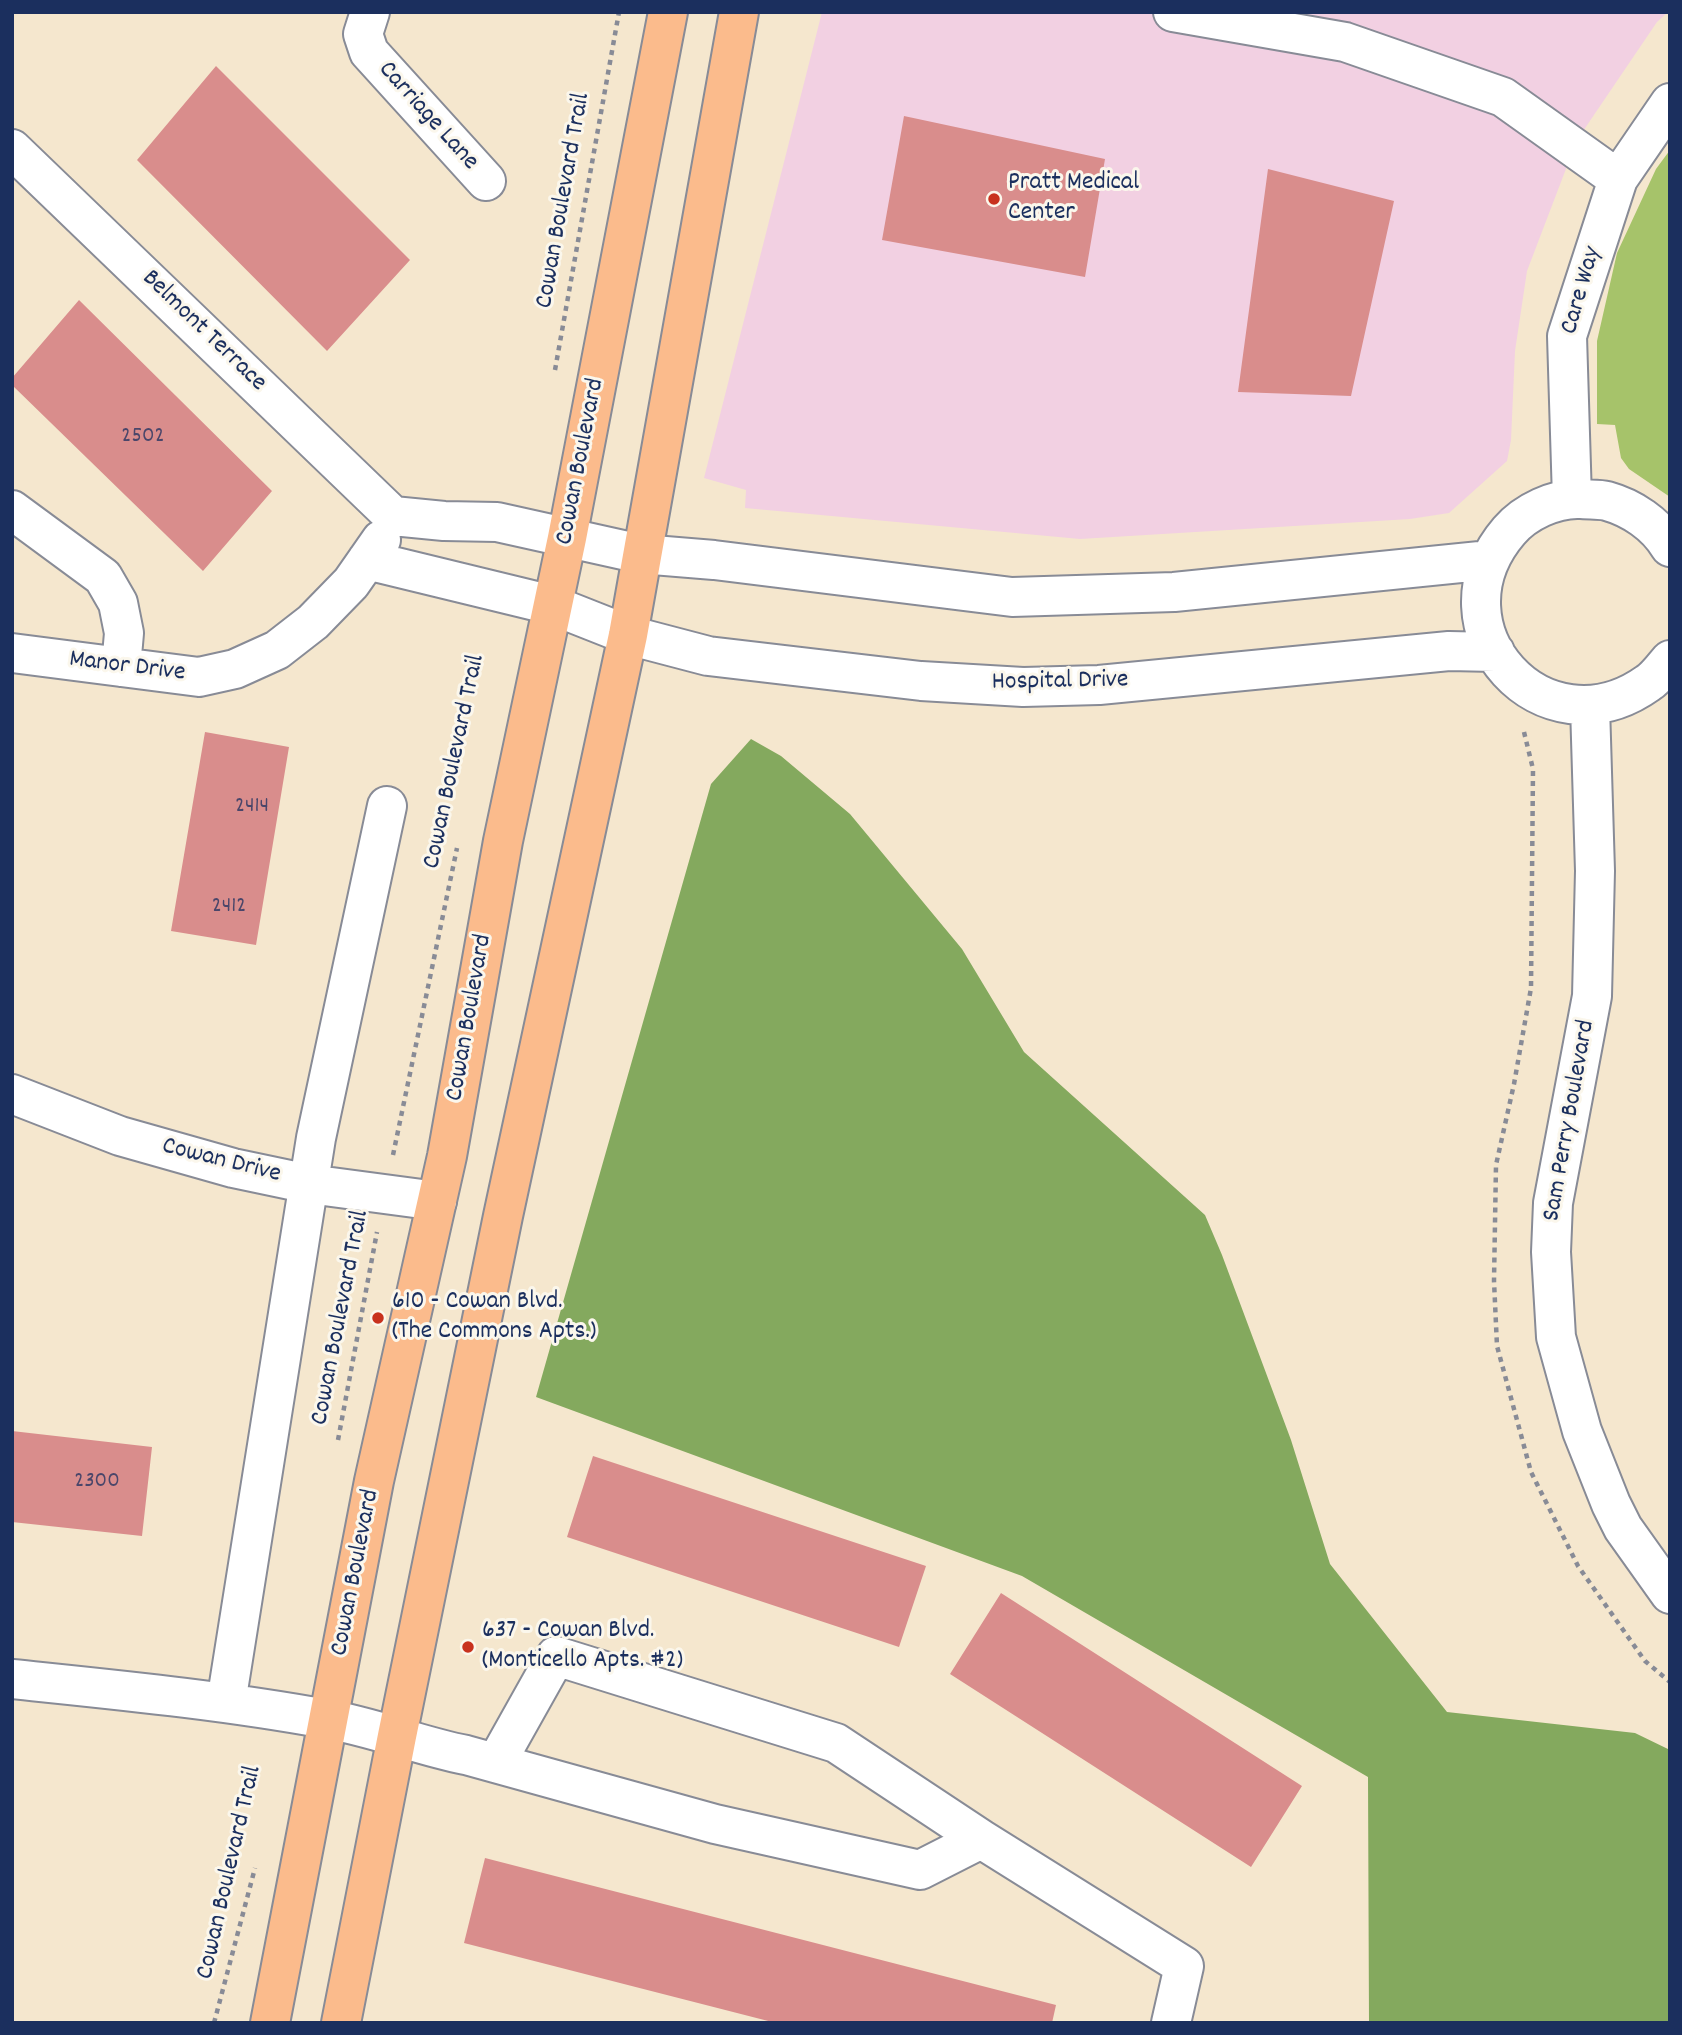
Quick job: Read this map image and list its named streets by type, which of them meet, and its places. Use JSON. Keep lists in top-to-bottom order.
{
  "streets": {
    "main road": ["Cowan Boulevard"],
    "street": [
      "Carriage Lane",
      "Care Way",
      "Belmont Terrace",
      "Manor Drive",
      "Hospital Drive",
      "Sam Perry Boulevard",
      "Cowan Drive"
    ],
    "path": ["Cowan Boulevard Trail"]
  },
  "crossings": [
    ["Cowan Boulevard Trail", "Cowan Drive"],
    ["Belmont Terrace", "Manor Drive"],
    ["Cowan Boulevard", "Cowan Drive"]
  ],
  "places": ["Pratt Medical Center", "610 - Cowan Blvd. (The Commons Apts.)", "637 - Cowan Blvd. (Monticello Apts. #2)"],
  "house_numbers": [
    "2502",
    "2414",
    "2412",
    "2300"
  ]
}
